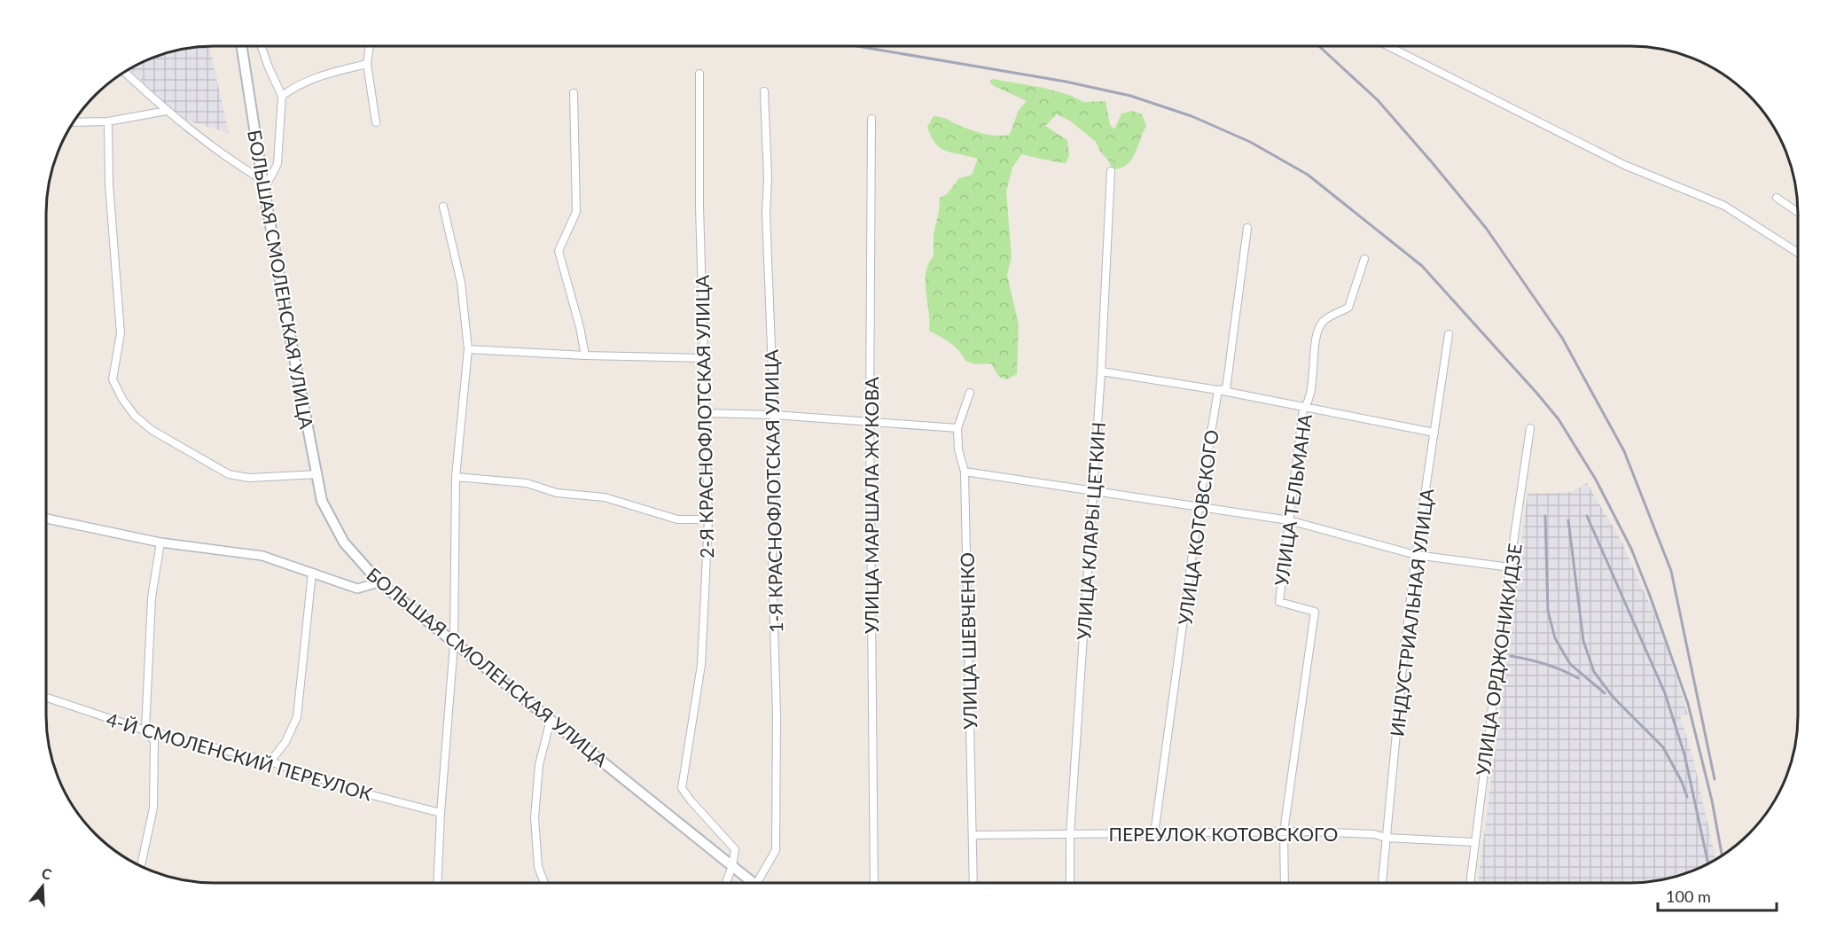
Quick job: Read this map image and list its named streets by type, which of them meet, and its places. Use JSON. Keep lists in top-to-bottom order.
{
  "streets": {
    "main road": ["БОЛЬШАЯ СМОЛЕНСКАЯ УЛИЦА"],
    "street": [
      "2-Я КРАСНОФЛОТСКАЯ УЛИЦА",
      "1-Я КРАСНОФЛОТСКАЯ УЛИЦА",
      "УЛИЦА ТЕЛЬМАНА",
      "УЛИЦА МАРШАЛА ЖУКОВА",
      "УЛИЦА КОТОВСКОГО",
      "УЛИЦА КЛАРЫ ЦЕТКИН",
      "ИНДУСТРИАЛЬНАЯ УЛИЦА",
      "УЛИЦА ШЕВЧЕНКО",
      "УЛИЦА ОРДЖОНИКИДЗЕ",
      "4-Й СМОЛЕНСКИЙ ПЕРЕУЛОК",
      "ПЕРЕУЛОК КОТОВСКОГО"
    ]
  },
  "crossings": [
    ["БОЛЬШАЯ СМОЛЕНСКАЯ УЛИЦА", "2-Я КРАСНОФЛОТСКАЯ УЛИЦА"],
    ["УЛИЦА ТЕЛЬМАНА", "ПЕРЕУЛОК КОТОВСКОГО"],
    ["УЛИЦА КОТОВСКОГО", "ПЕРЕУЛОК КОТОВСКОГО"],
    ["УЛИЦА КЛАРЫ ЦЕТКИН", "ПЕРЕУЛОК КОТОВСКОГО"],
    ["ИНДУСТРИАЛЬНАЯ УЛИЦА", "ПЕРЕУЛОК КОТОВСКОГО"],
    ["УЛИЦА ШЕВЧЕНКО", "ПЕРЕУЛОК КОТОВСКОГО"],
    ["УЛИЦА ОРДЖОНИКИДЗЕ", "ПЕРЕУЛОК КОТОВСКОГО"]
  ],
  "scale_bar": "100 m",
  "north": "top"
}
